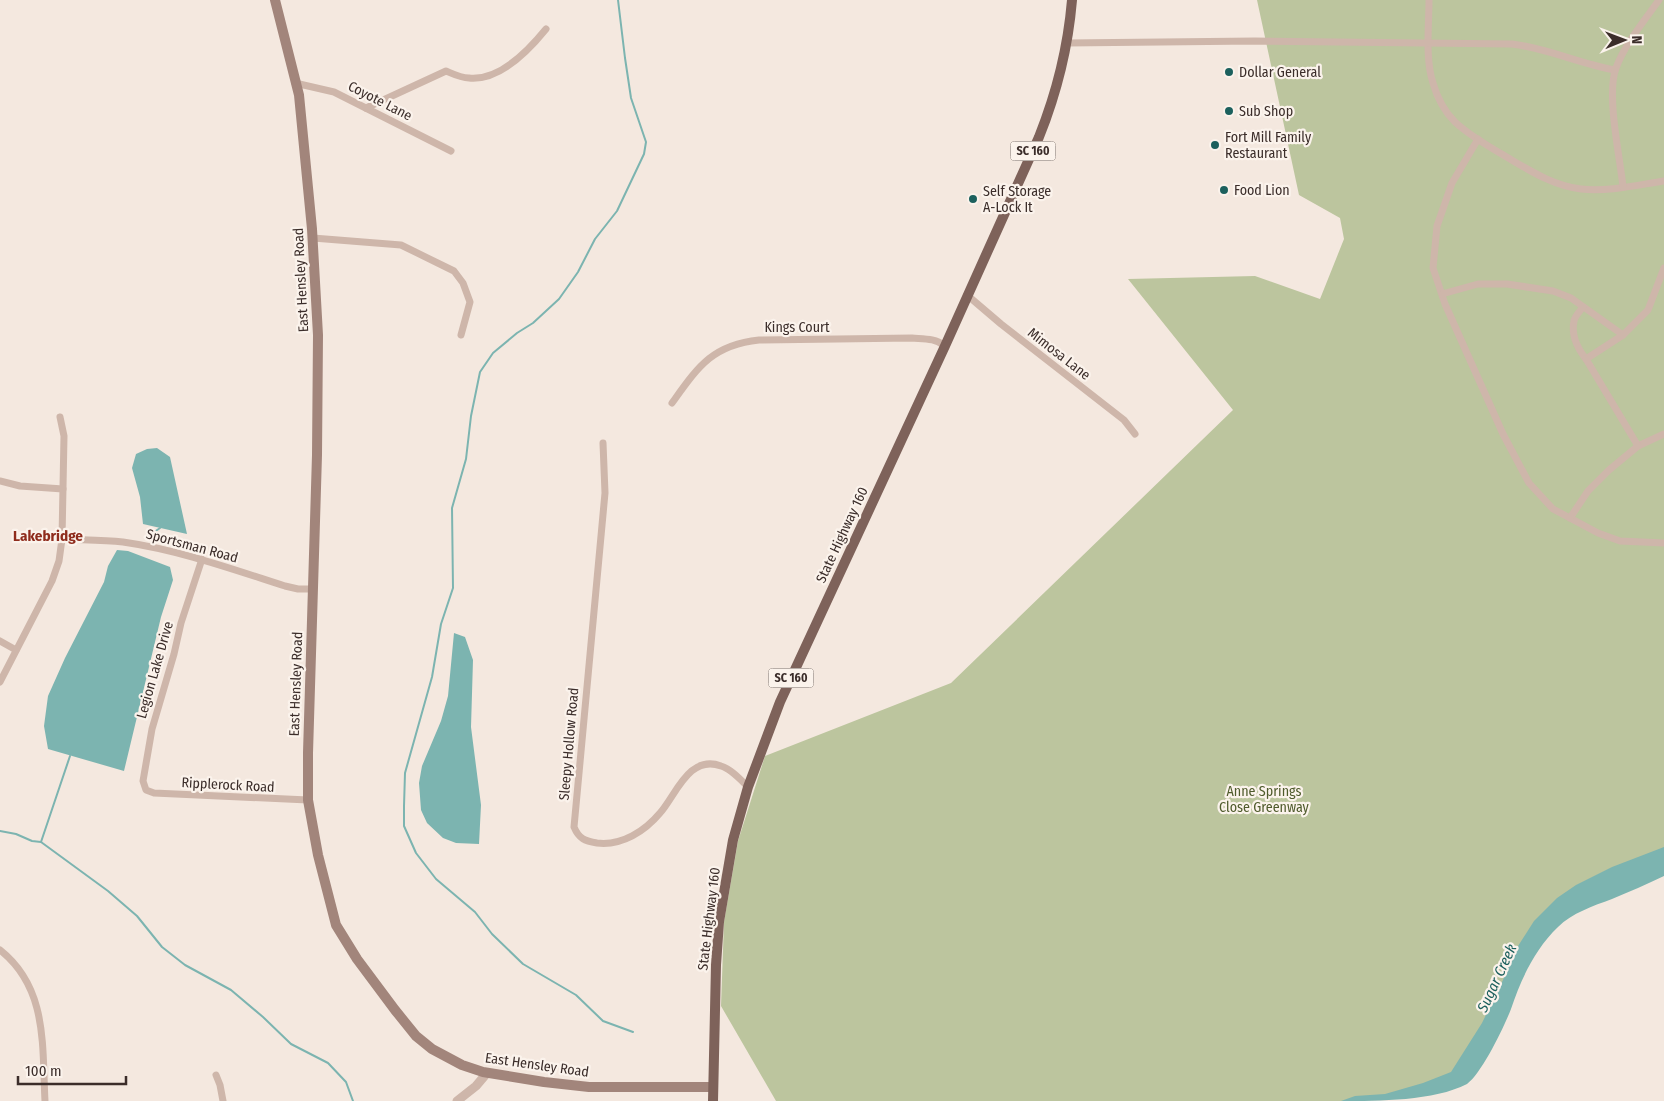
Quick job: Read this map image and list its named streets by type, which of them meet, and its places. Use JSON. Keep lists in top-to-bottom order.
{
  "streets": {
    "main road": ["SC 160", "East Hensley Road", "State Highway 160"],
    "street": [
      "Coyote Lane",
      "Kings Court",
      "Mimosa Lane",
      "Sportsman Road",
      "Legion Lake Drive",
      "Sleepy Hollow Road",
      "Ripplerock Road"
    ]
  },
  "crossings": [
    ["Coyote Lane", "East Hensley Road"],
    ["East Hensley Road", "State Highway 160"],
    ["East Hensley Road", "Sportsman Road"],
    ["East Hensley Road", "Ripplerock Road"],
    ["Kings Court", "State Highway 160"],
    ["Mimosa Lane", "State Highway 160"],
    ["State Highway 160", "Sleepy Hollow Road"],
    ["Sportsman Road", "Legion Lake Drive"],
    ["Legion Lake Drive", "Ripplerock Road"]
  ],
  "districts": ["Lakebridge"],
  "water": ["Sugar Creek"],
  "parks": ["Anne Springs Close Greenway"],
  "places": [
    "Dollar General",
    "Sub Shop",
    "Fort Mill Family Restaurant",
    "Food Lion",
    "Self Storage A-Lock It"
  ],
  "scale_bar": "100 m",
  "north": "right"
}
